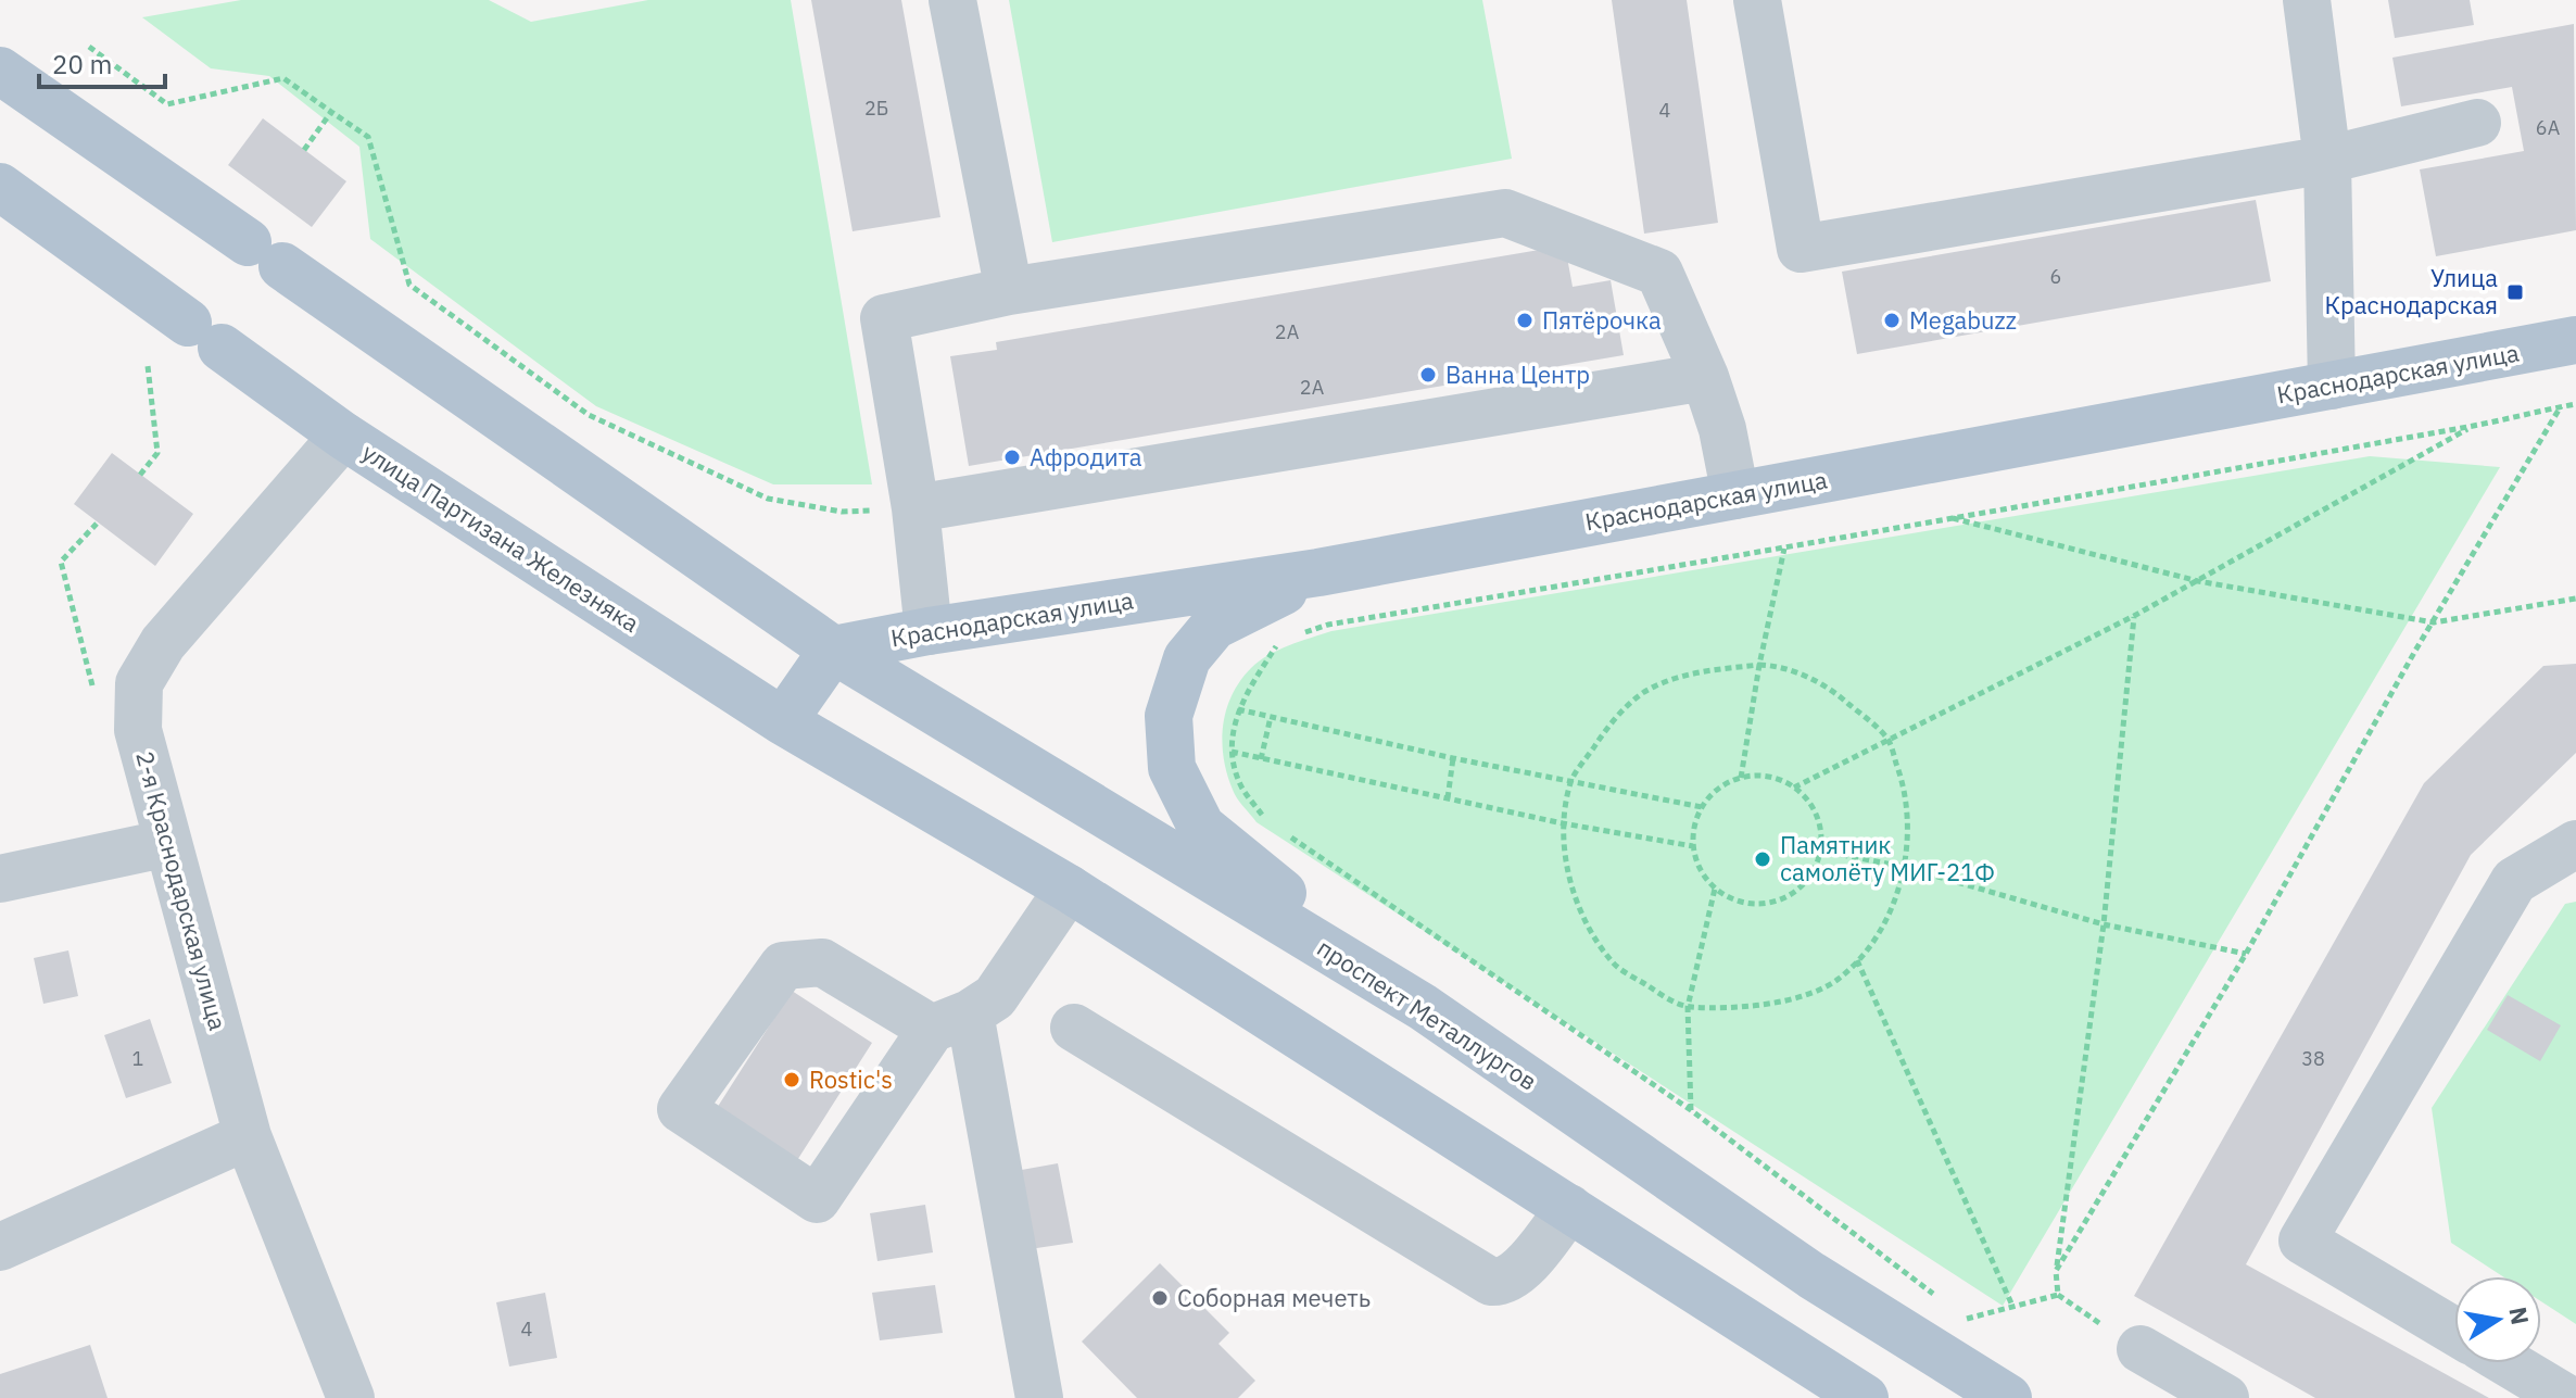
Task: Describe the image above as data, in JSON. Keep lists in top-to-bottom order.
{
  "streets": {
    "main road": ["Краснодарская улица", "улица Партизана Железняка", "проспект Металлургов"],
    "street": ["2-я Краснодарская улица"]
  },
  "crossings": [
    ["Краснодарская улица", "проспект Металлургов"],
    ["улица Партизана Железняка", "2-я Краснодарская улица"]
  ],
  "places": {
    "transit": ["Улица Краснодарская"],
    "other": [
      "Пятёрочка",
      "Megabuzz",
      "Ванна Центр",
      "Афродита",
      "Памятник самолёту МИГ-21Ф",
      "Rostic's",
      "Соборная мечеть"
    ]
  },
  "house_numbers": [
    "2Б",
    "4",
    "6А",
    "6",
    "2А",
    "2А",
    "1",
    "38",
    "4"
  ],
  "scale_bar": "20 m",
  "north": "right"
}
